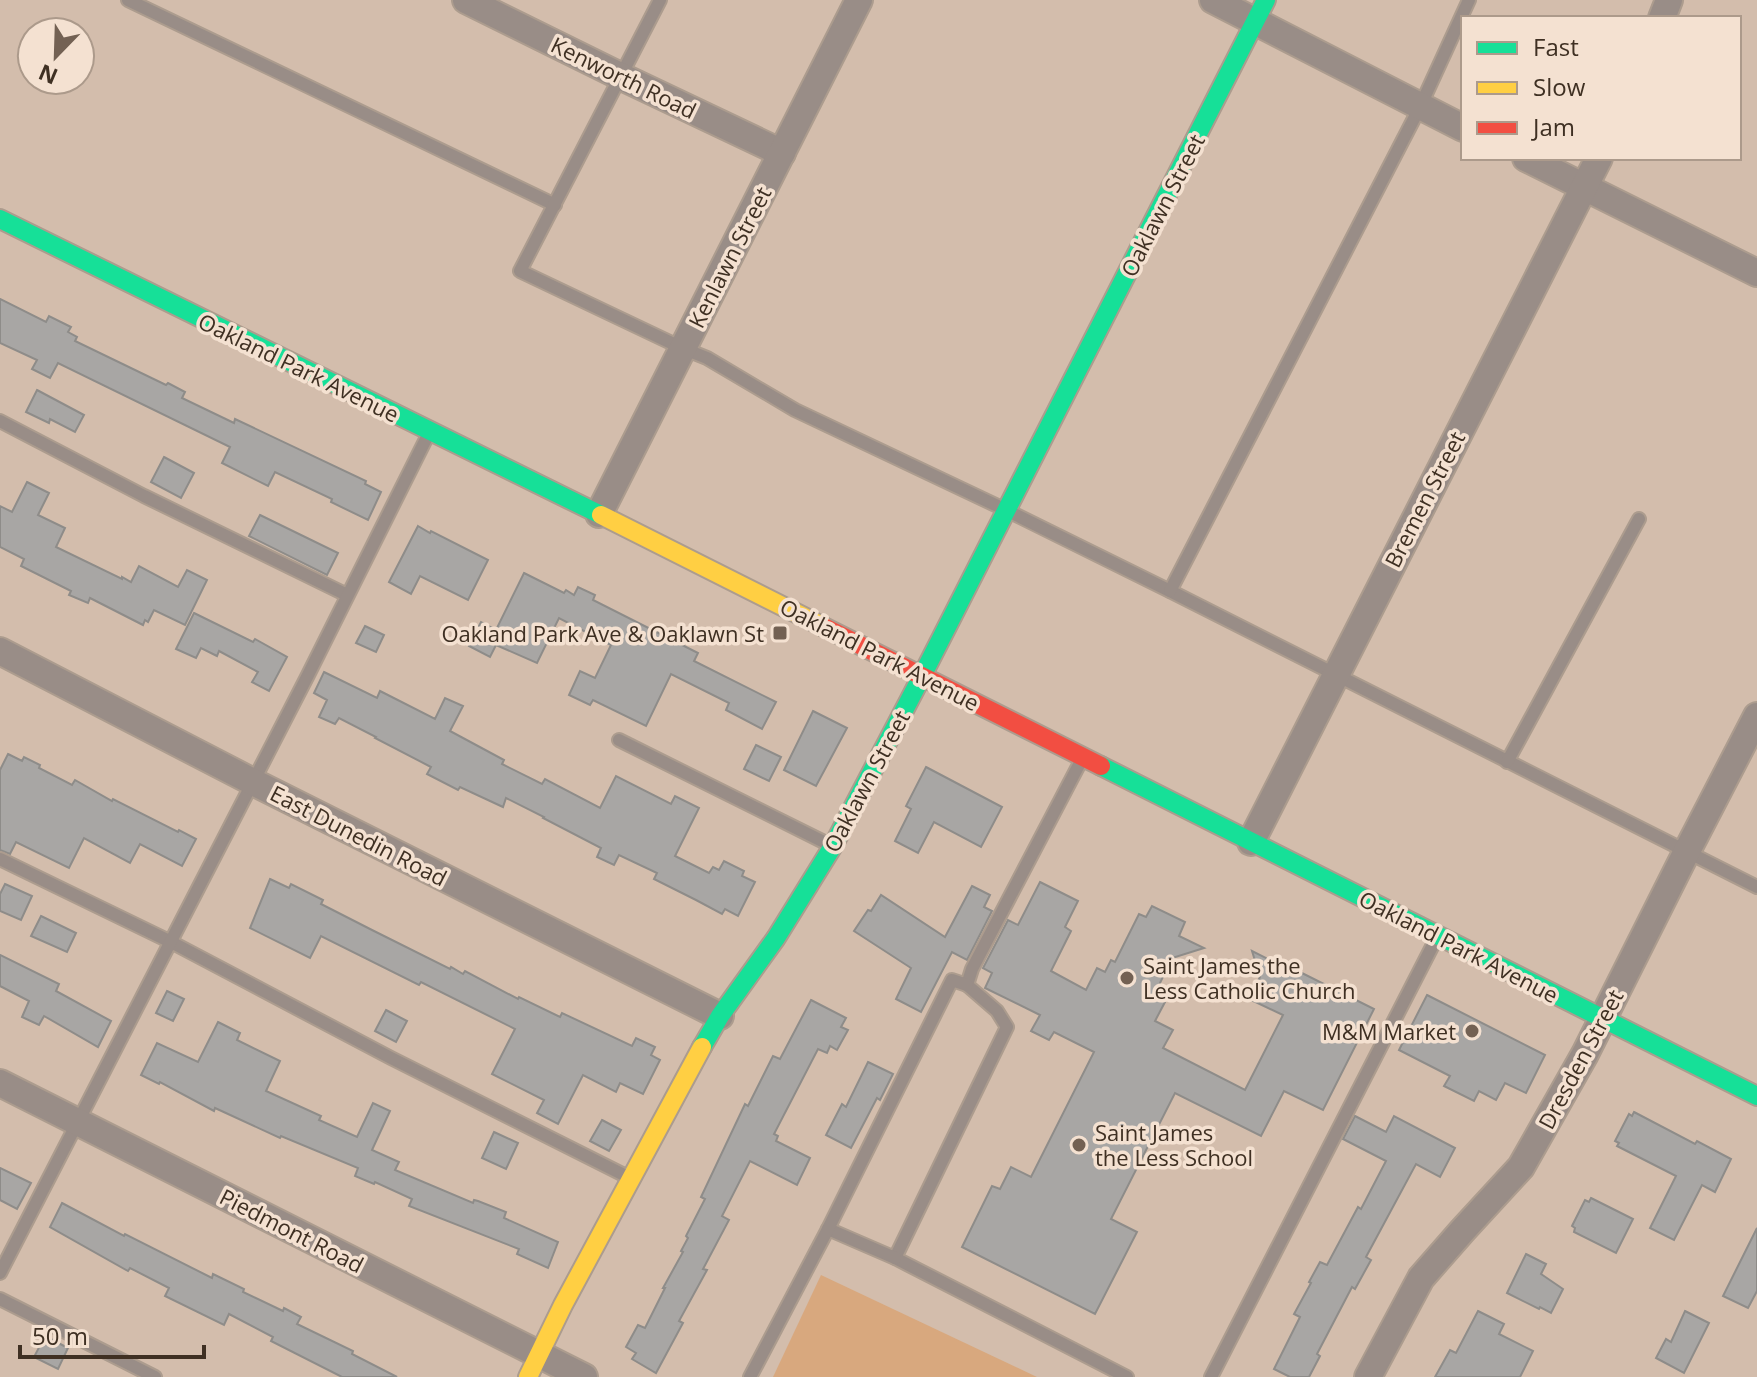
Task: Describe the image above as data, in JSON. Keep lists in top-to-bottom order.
{
  "streets": {
    "main road": ["Oaklawn Street", "Oakland Park Avenue"],
    "street": [
      "Kenworth Road",
      "Kenlawn Street",
      "Bremen Street",
      "East Dunedin Road",
      "Dresden Street",
      "Piedmont Road"
    ]
  },
  "crossings": [
    ["Kenworth Road", "Kenlawn Street"],
    ["Oaklawn Street", "Oakland Park Avenue"],
    ["Oaklawn Street", "East Dunedin Road"],
    ["Oaklawn Street", "Piedmont Road"],
    ["Kenlawn Street", "Oakland Park Avenue"],
    ["Oakland Park Avenue", "Bremen Street"],
    ["Oakland Park Avenue", "Dresden Street"]
  ],
  "places": {
    "transit": ["Oakland Park Ave & Oaklawn St"],
    "other": ["Saint James the Less Catholic Church", "M&M Market", "Saint James the Less School"]
  },
  "legend": ["Fast", "Slow", "Jam"],
  "scale_bar": "50 m",
  "north": "bottom left"
}
